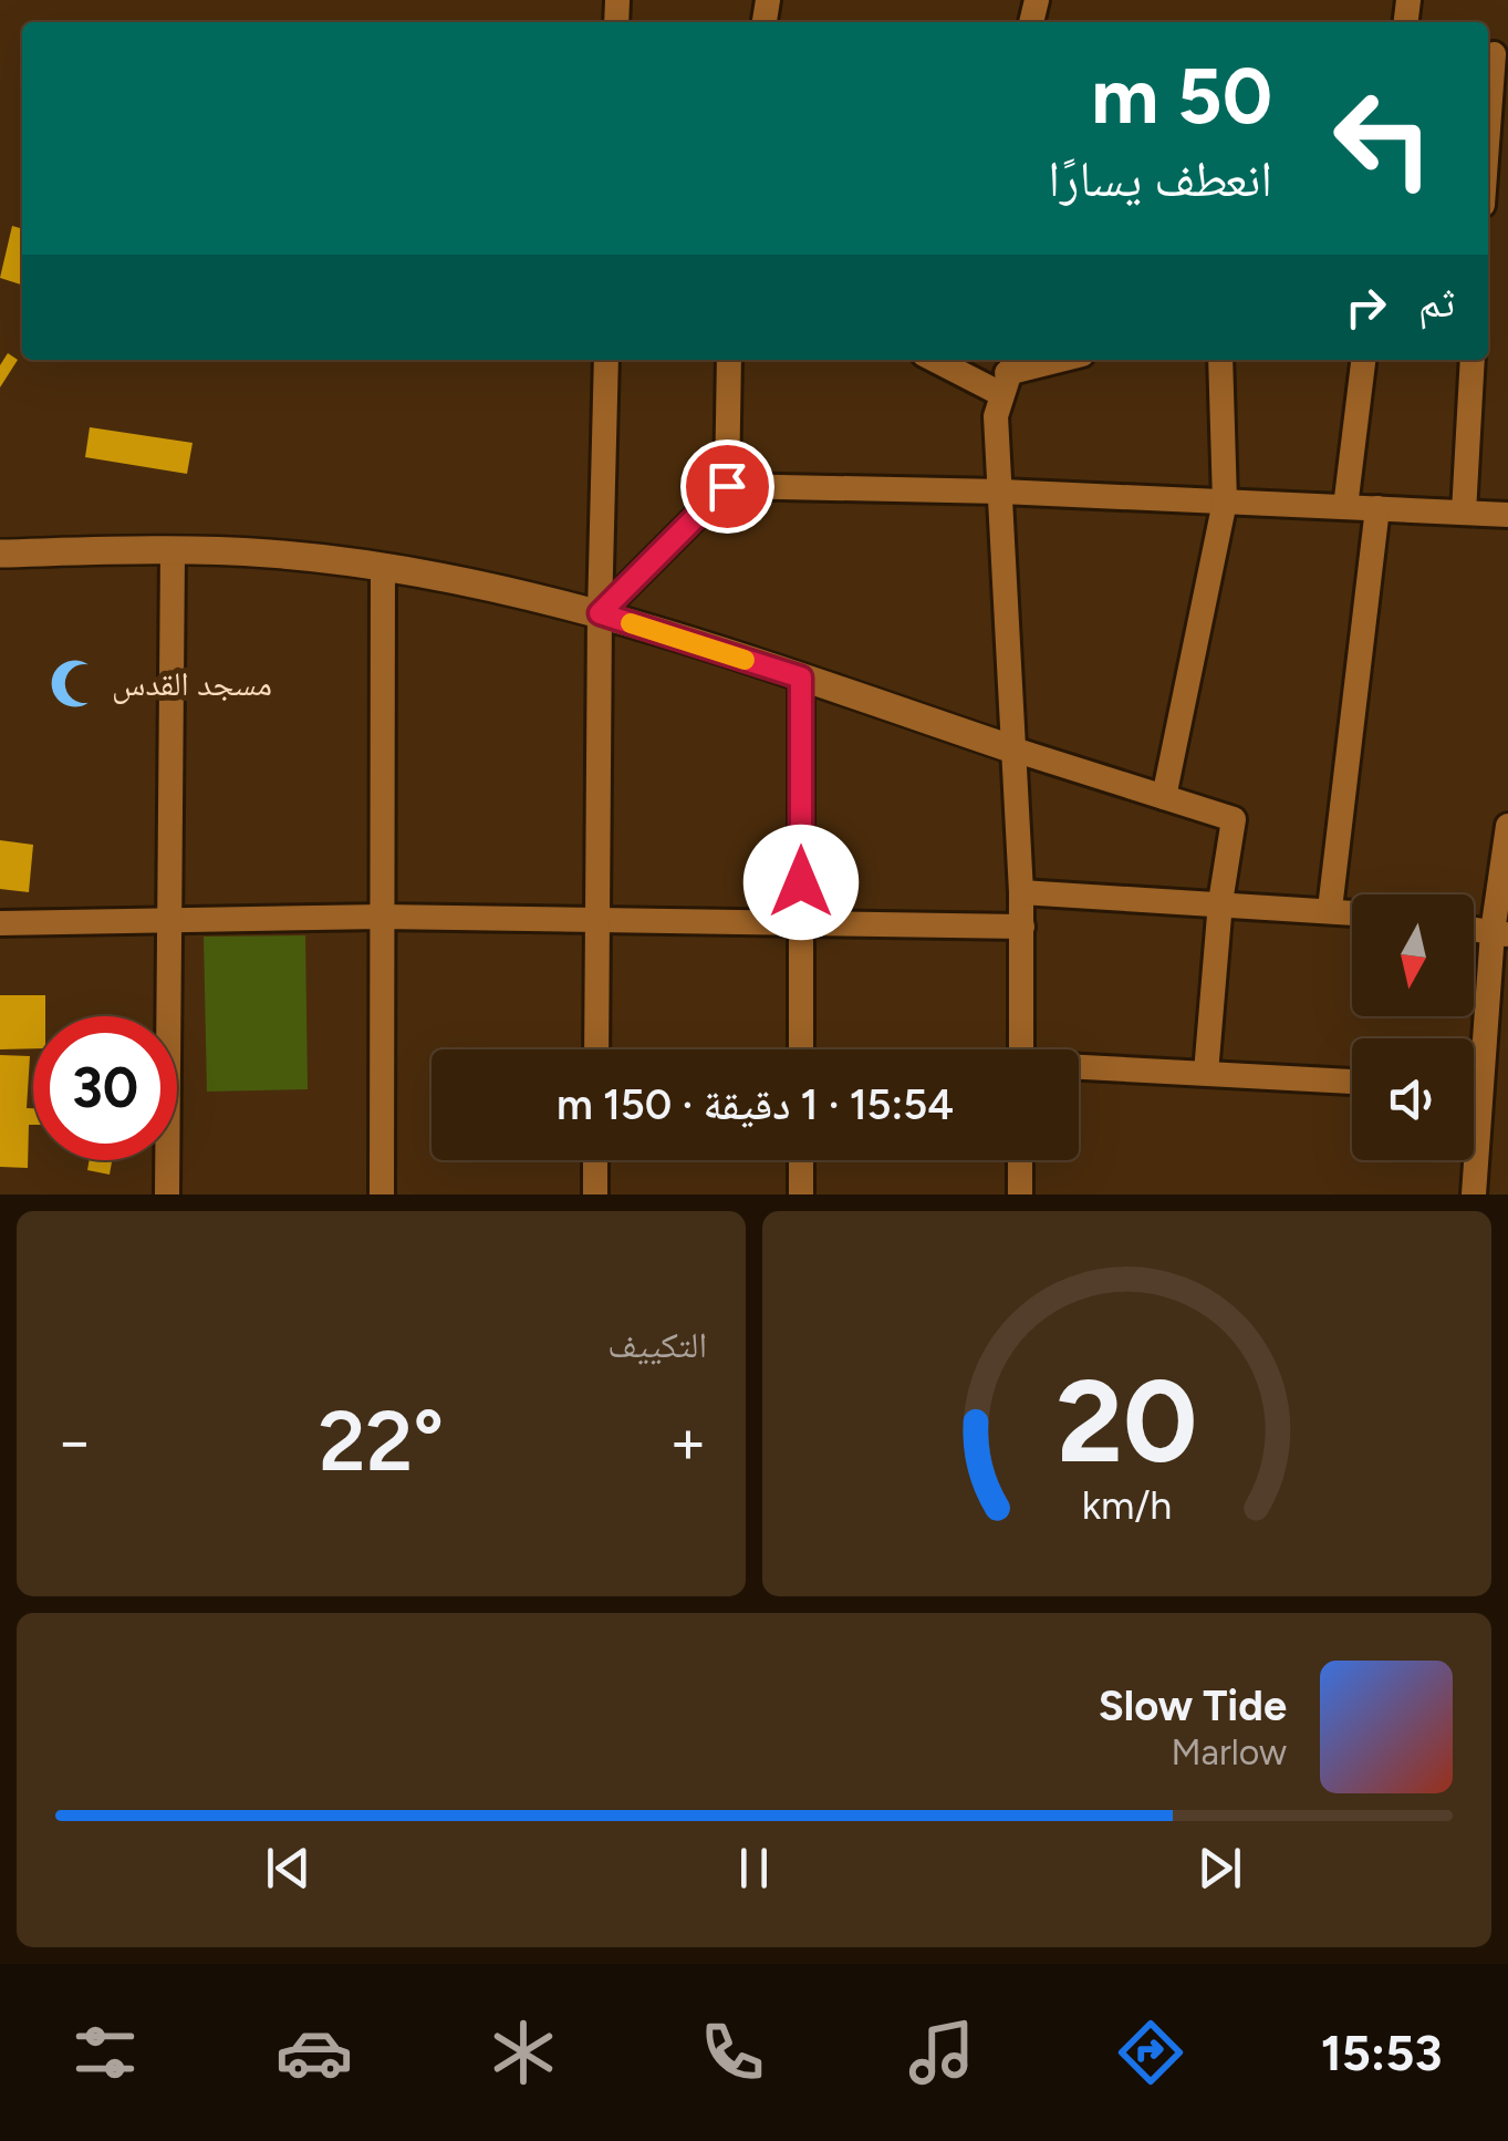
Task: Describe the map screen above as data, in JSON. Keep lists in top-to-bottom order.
{
  "places": {
    "mosque": ["مسجد القدس"]
  },
  "north": "bottom",
  "page": {
    "turn": ["50 m", "انعطف يسارًا"],
    "then": "ثم",
    "limit": "30",
    "trip": "15:54 · 1 دقيقة · 150 m",
    "tile": "التكييف",
    "heat": ["−", "22°", "+"],
    "song": ["Slow Tide", "Marlow"],
    "tabs": "15:53",
    "gauge": ["20", "km/h"]
  }
}
